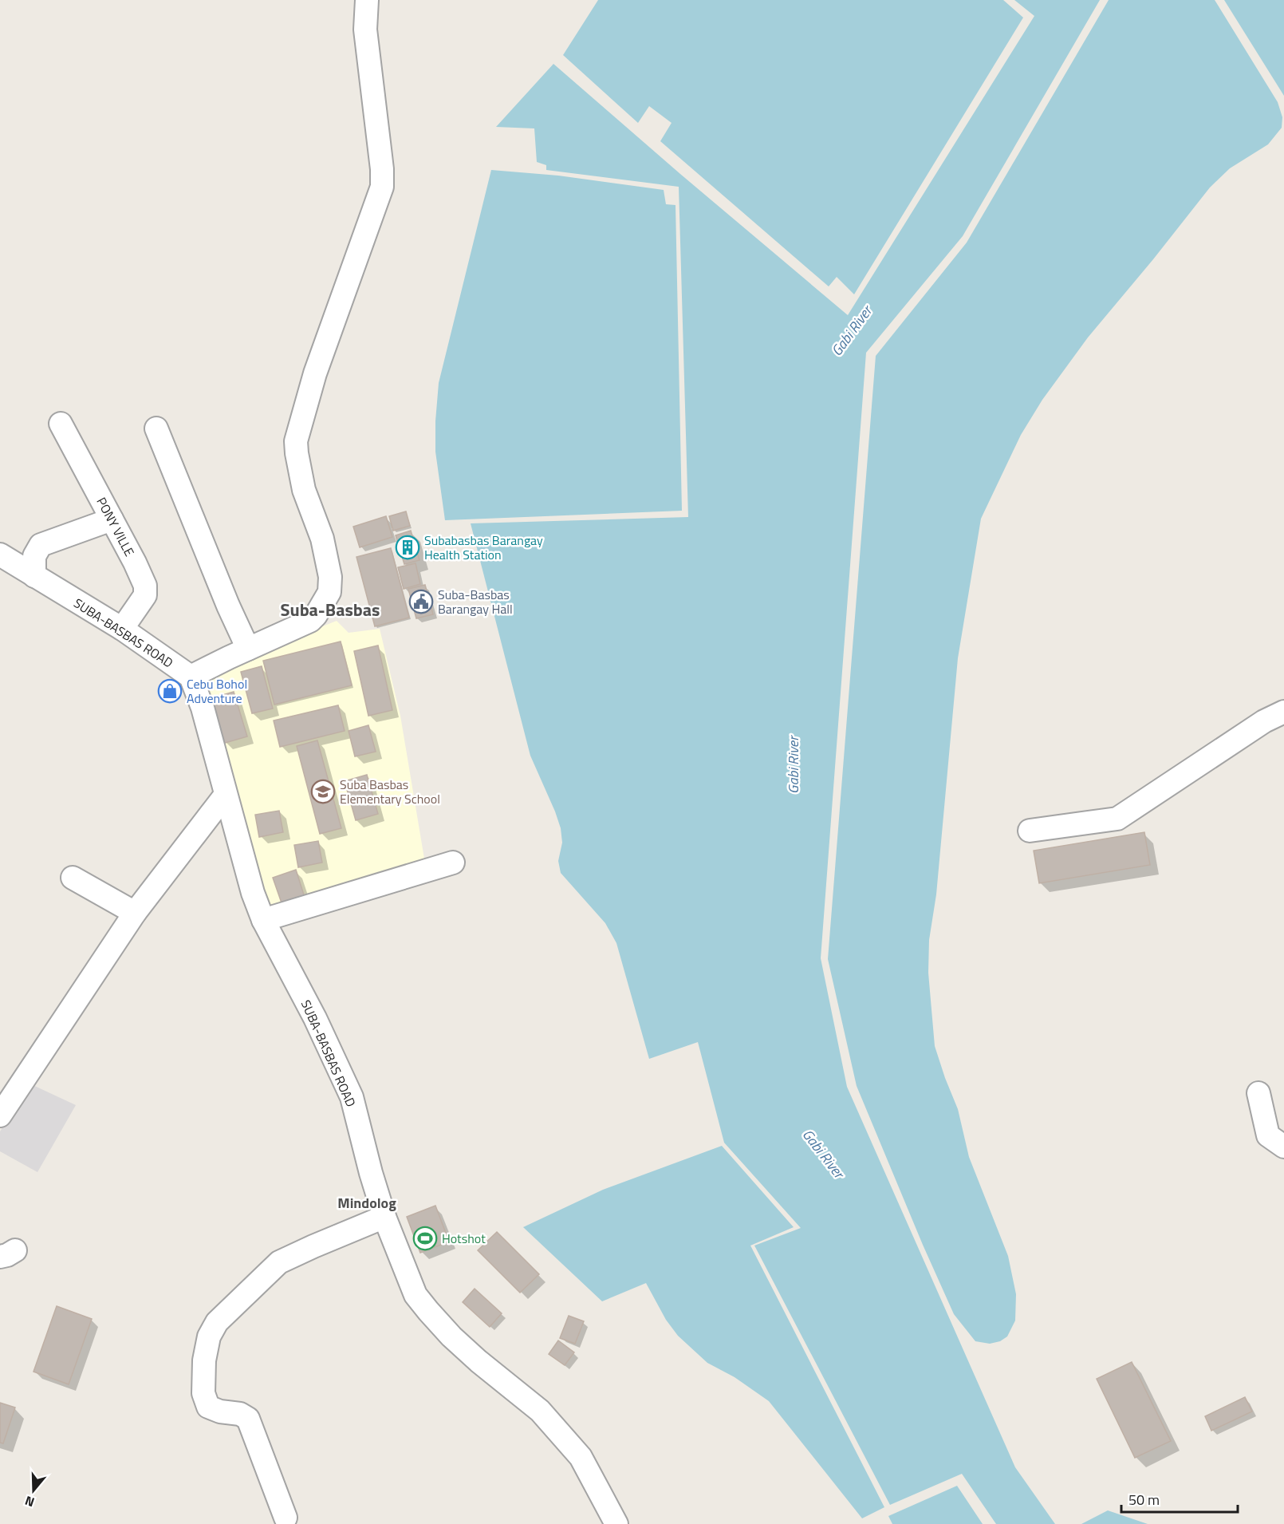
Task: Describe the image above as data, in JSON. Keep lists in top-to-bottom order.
{
  "streets": {
    "street": ["PONY VILLE", "SUBA-BASBAS ROAD"]
  },
  "crossings": [
    ["PONY VILLE", "SUBA-BASBAS ROAD"]
  ],
  "districts": ["Suba-Basbas", "Mindolog"],
  "water": ["Gabi River"],
  "places": {
    "building": ["Subabasbas Barangay Health Station"],
    "public building": ["Suba-Basbas Barangay Hall"],
    "shop": ["Cebu Bohol Adventure"],
    "school or university": ["Suba Basbas Elementary School"],
    "sports": ["Hotshot"]
  },
  "scale_bar": "50 m",
  "north": "bottom"
}
